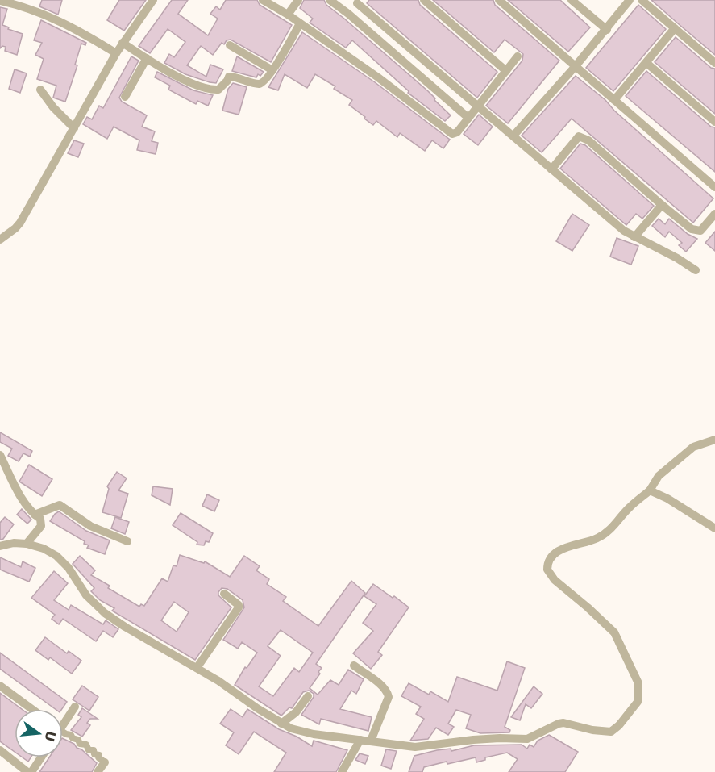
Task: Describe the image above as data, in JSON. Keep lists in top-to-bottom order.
{
  "north": "right"
}
